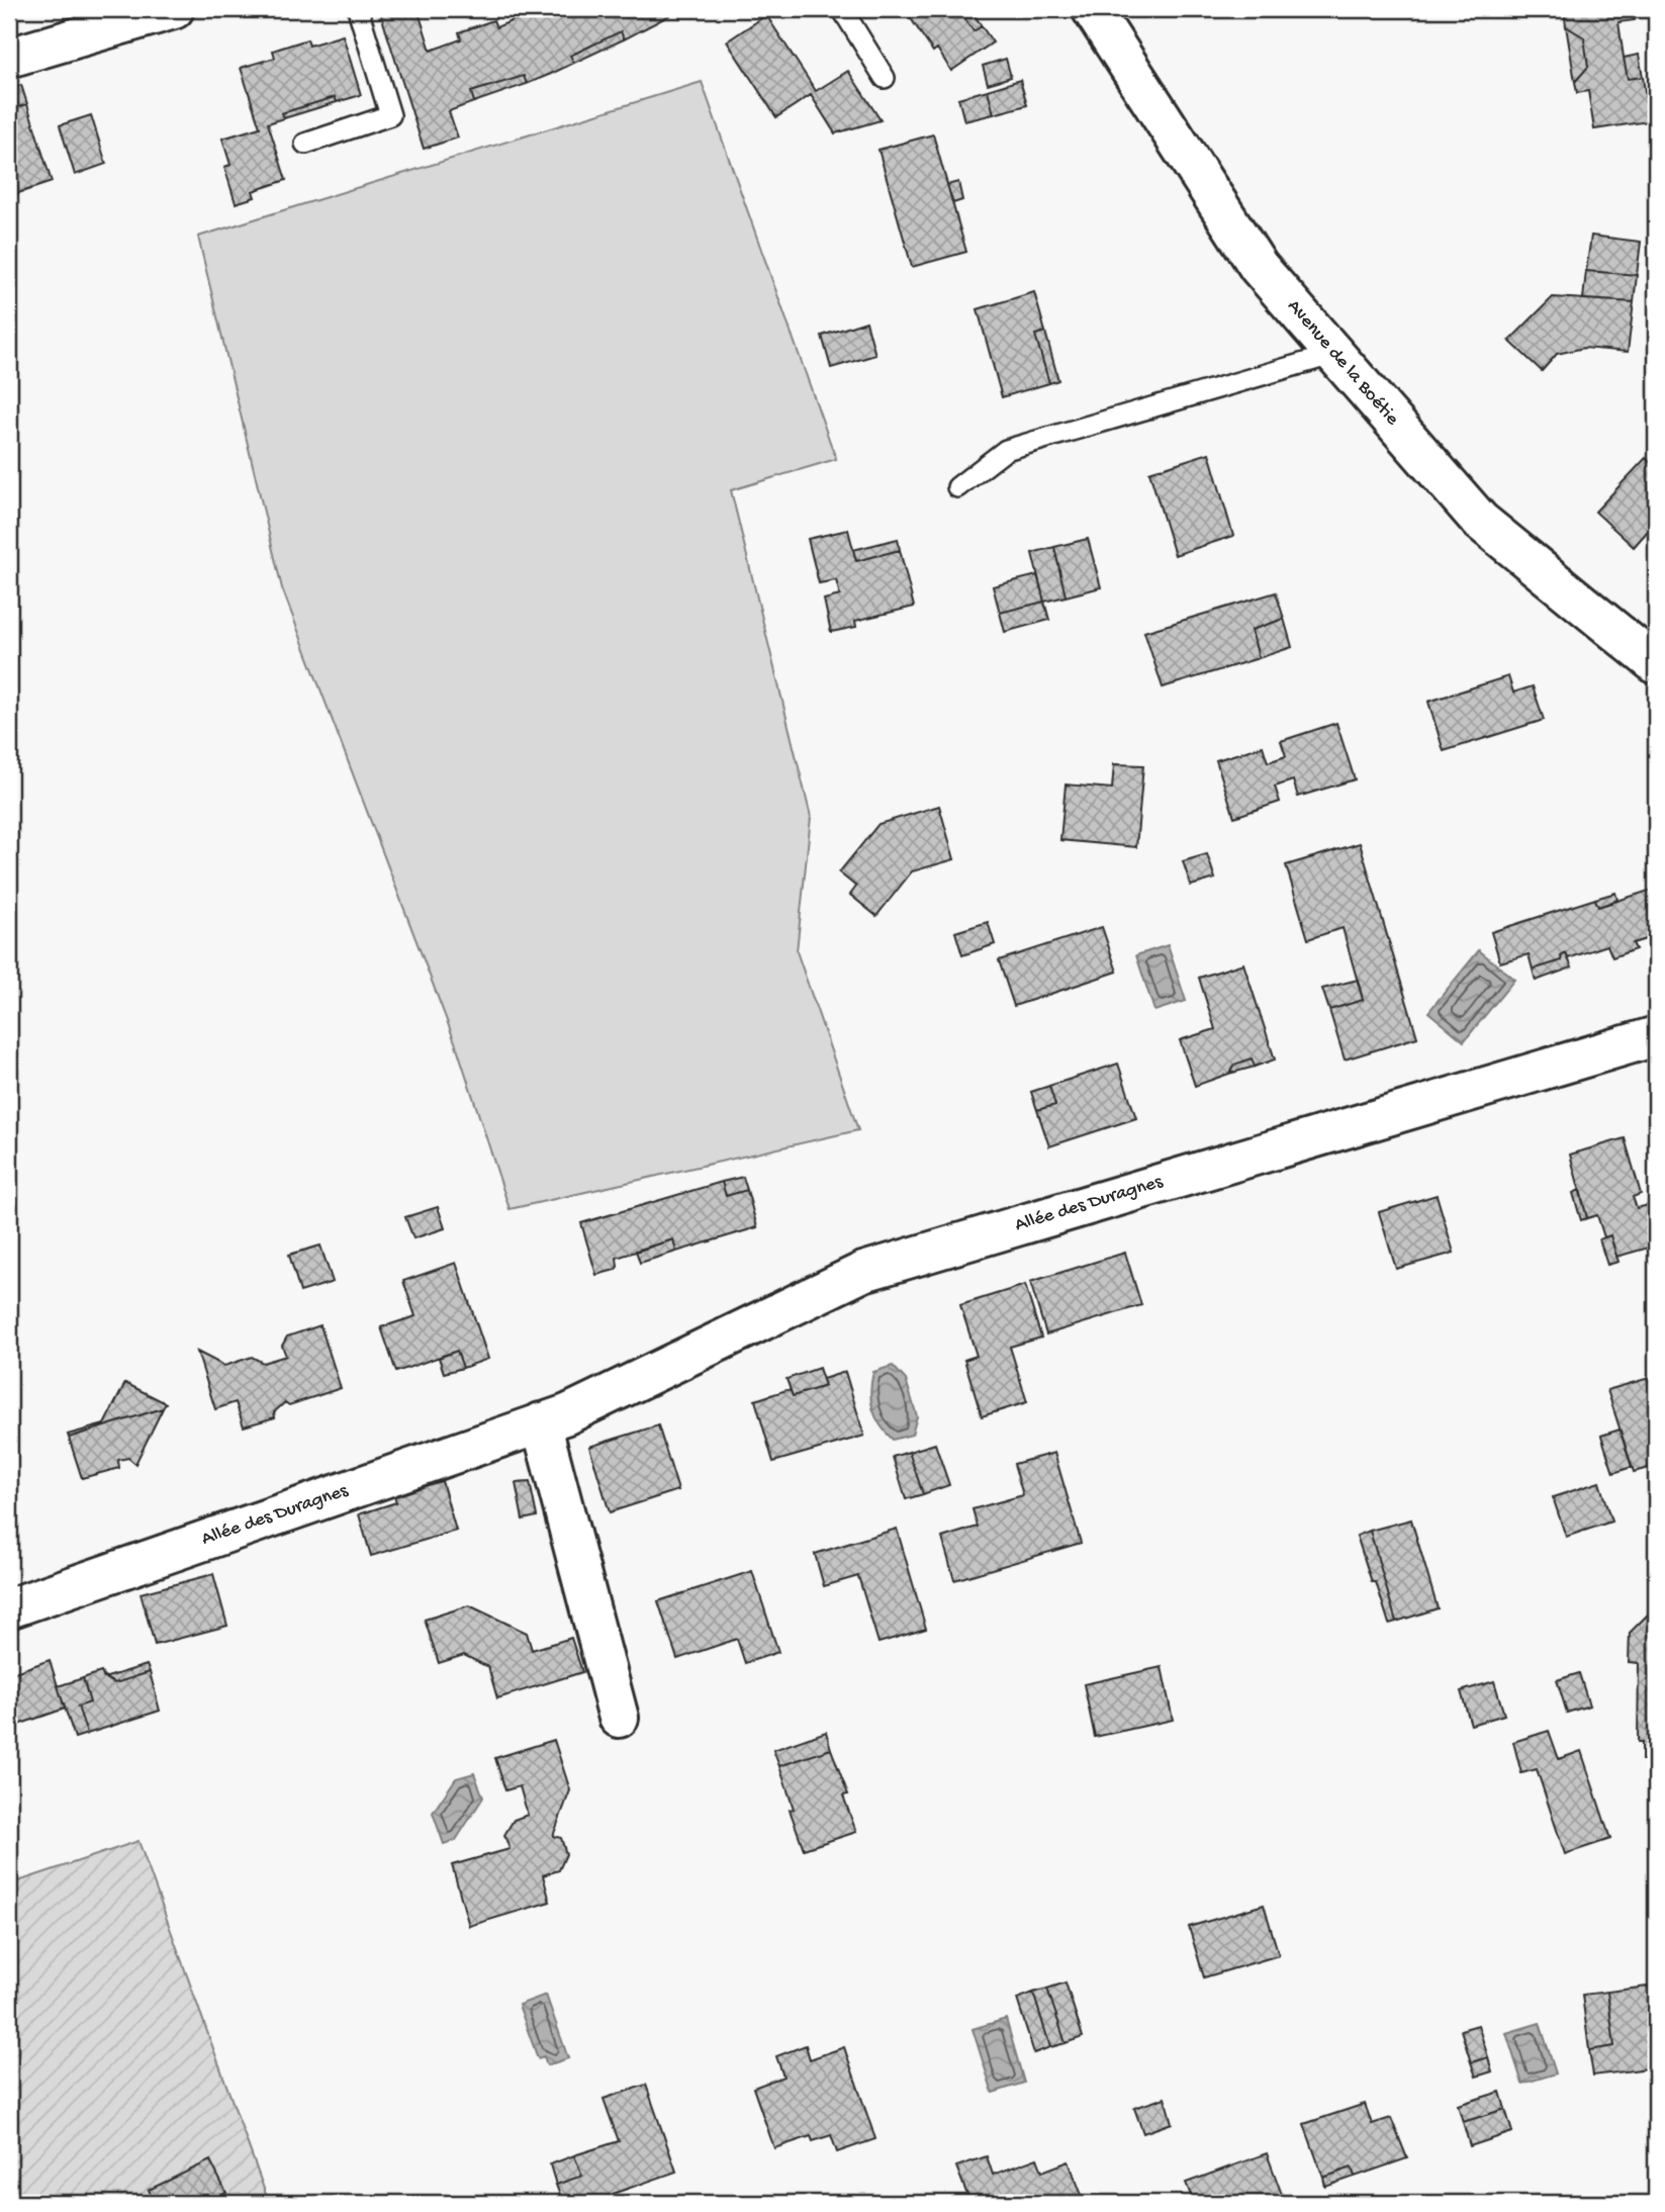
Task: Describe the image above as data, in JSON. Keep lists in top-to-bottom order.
{
  "streets": {
    "street": ["Avenue de la Boétie", "Allée des Duragnes"]
  }
}
